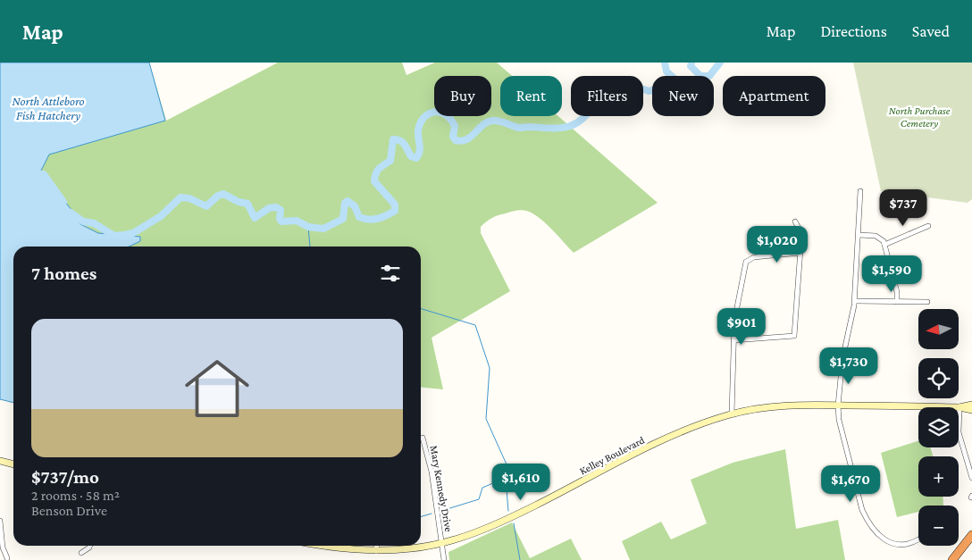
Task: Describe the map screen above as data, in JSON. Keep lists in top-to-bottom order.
{
  "streets": {
    "main road": ["Kelley Boulevard"],
    "street": ["Mary Kennedy Drive"]
  },
  "crossings": [
    ["Kelley Boulevard", "Mary Kennedy Drive"]
  ],
  "water": ["North Attleboro Fish Hatchery"],
  "parks": ["North Purchase Cemetery"],
  "north": "left",
  "page": {
    "header": "Map",
    "nav": ["Map", "Directions", "Saved"],
    "chip": [
      "Buy",
      "Rent",
      "Filters",
      "New",
      "Apartment"
    ],
    "price": [
      "$737",
      "$1,020",
      "$1,590",
      "$901",
      "$1,730",
      "$1,610",
      "$1,670"
    ],
    "heading": "7 homes",
    "list": [
      {
        "name": "$737/mo",
        "note": "2 rooms · 58 m² · Benson Drive"
      }
    ],
    "map_buttons": ["+", "−"]
  }
}
